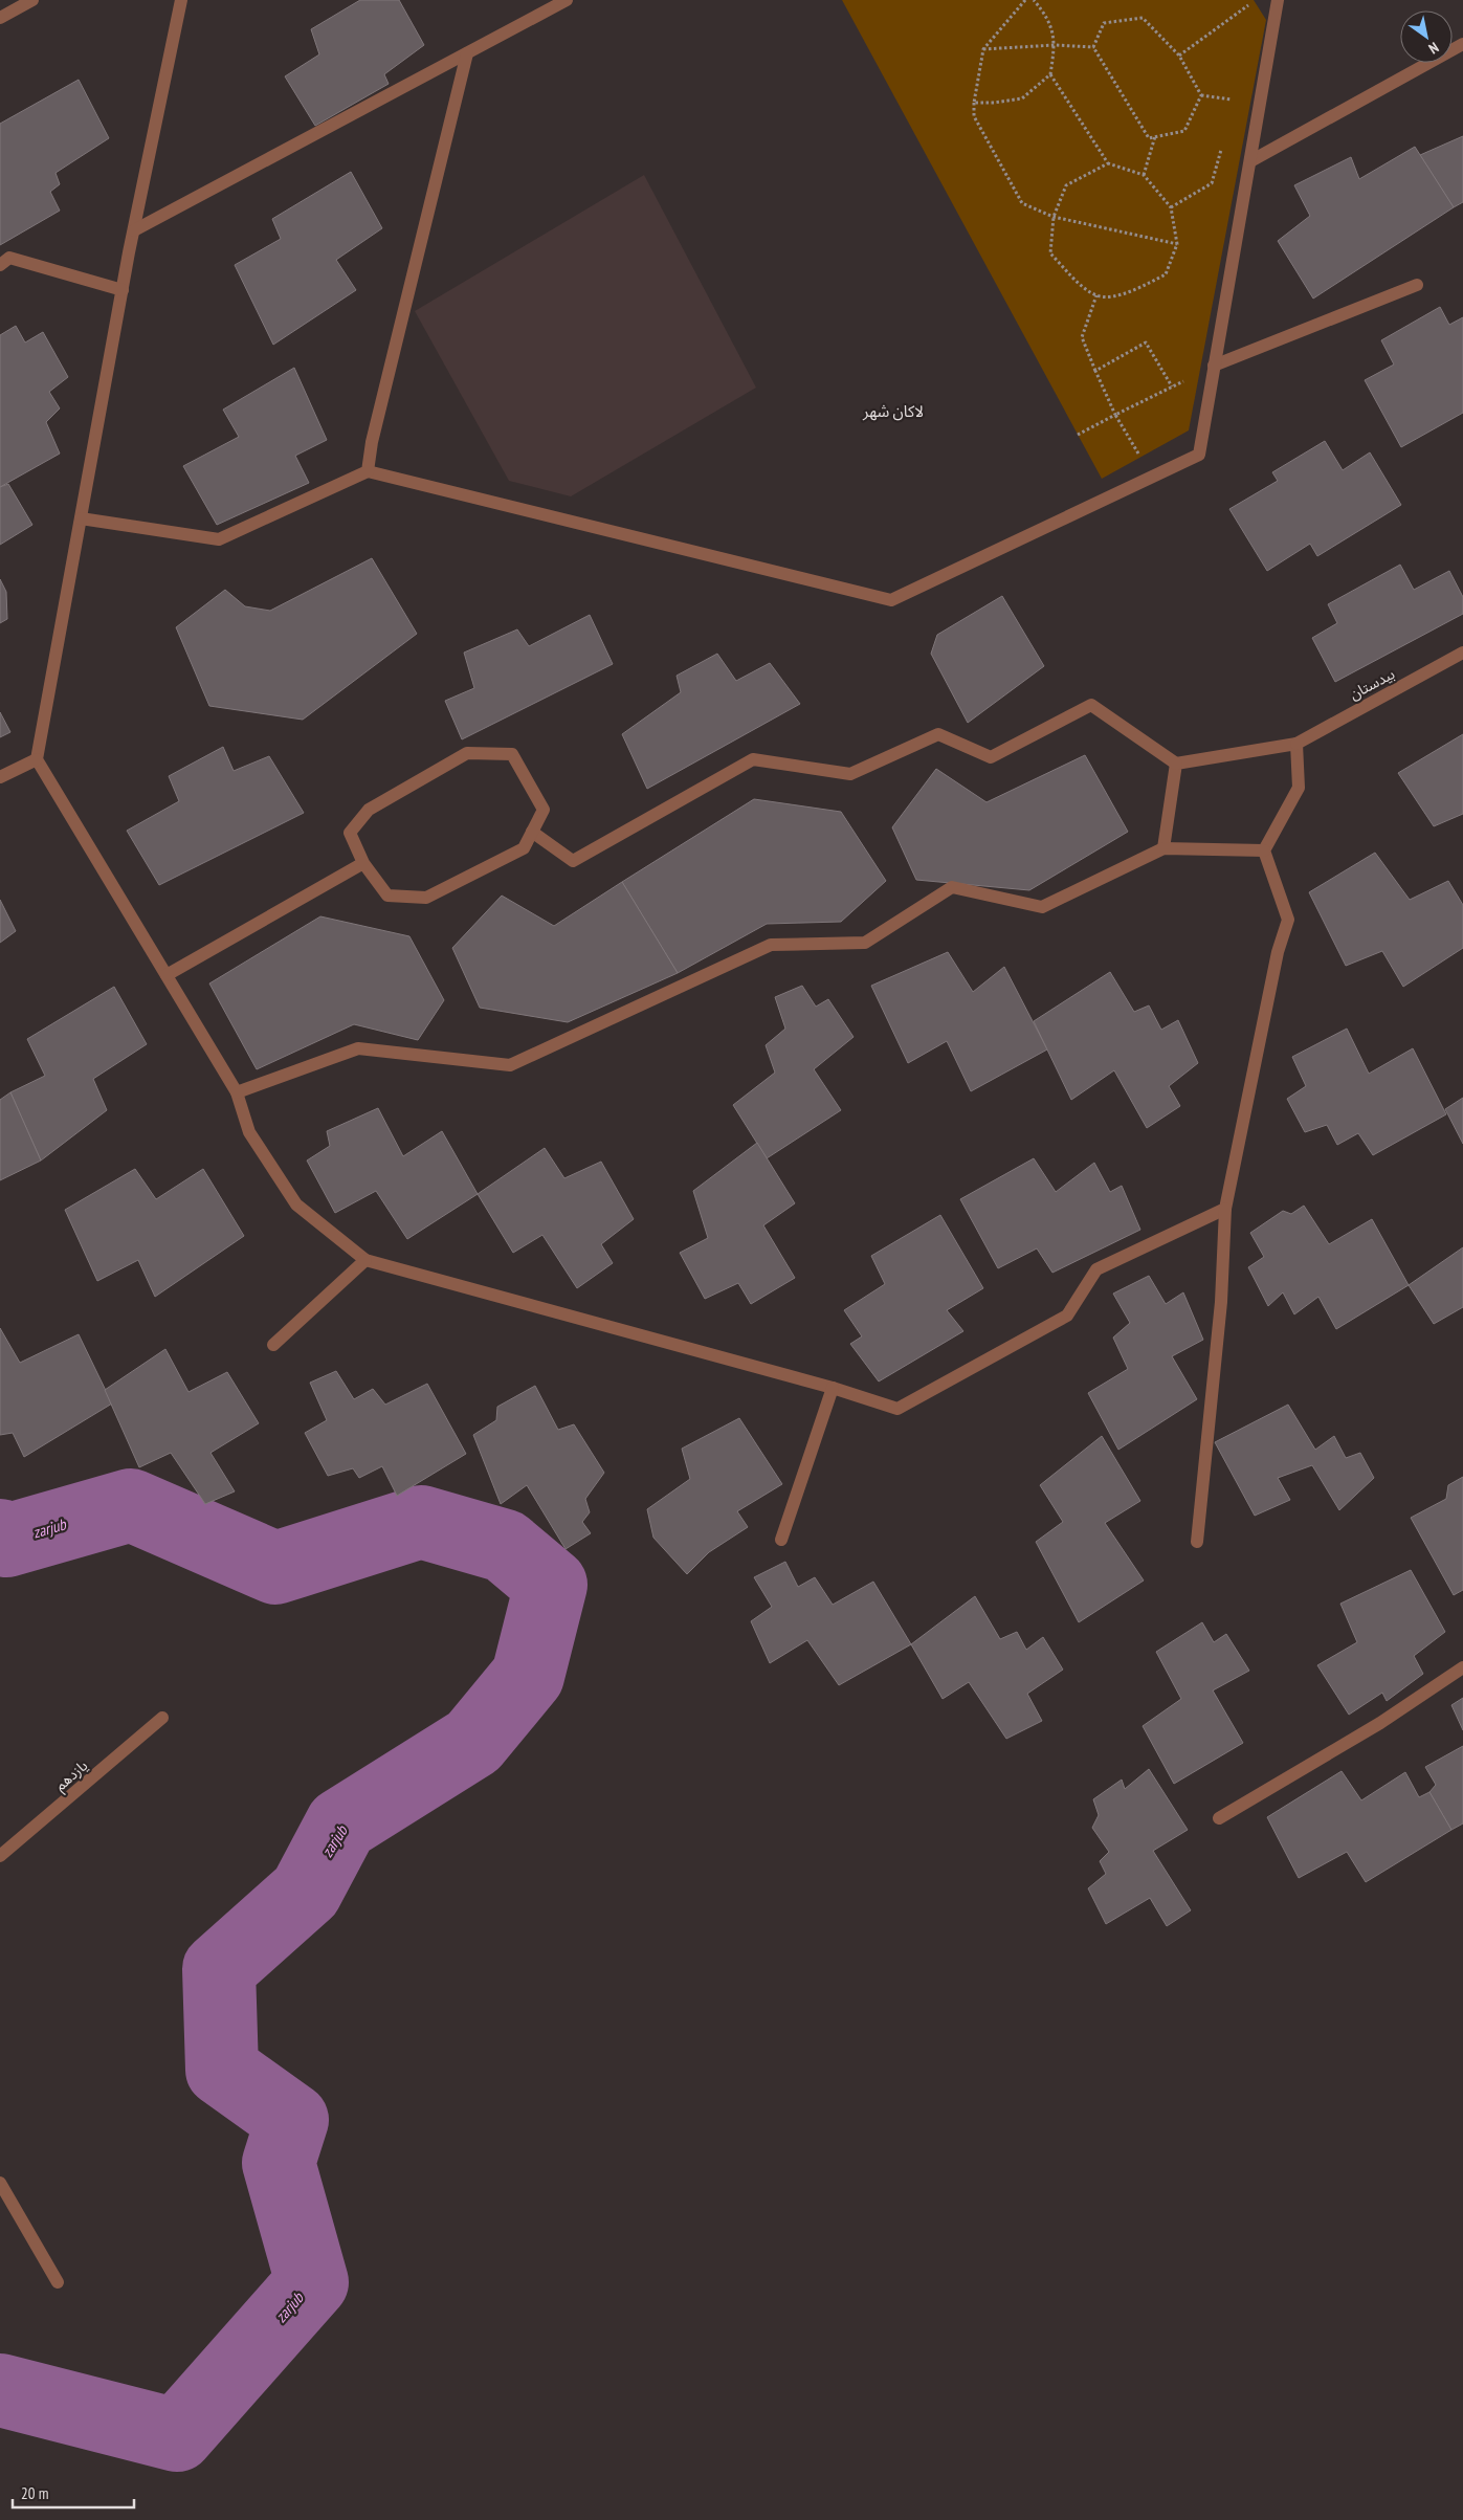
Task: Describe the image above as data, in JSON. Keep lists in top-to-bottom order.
{
  "streets": {
    "street": ["بیدستان", "یازدهم"]
  },
  "districts": ["لاکان شهر"],
  "water": ["zarjub"],
  "scale_bar": "20 m",
  "north": "bottom right"
}
